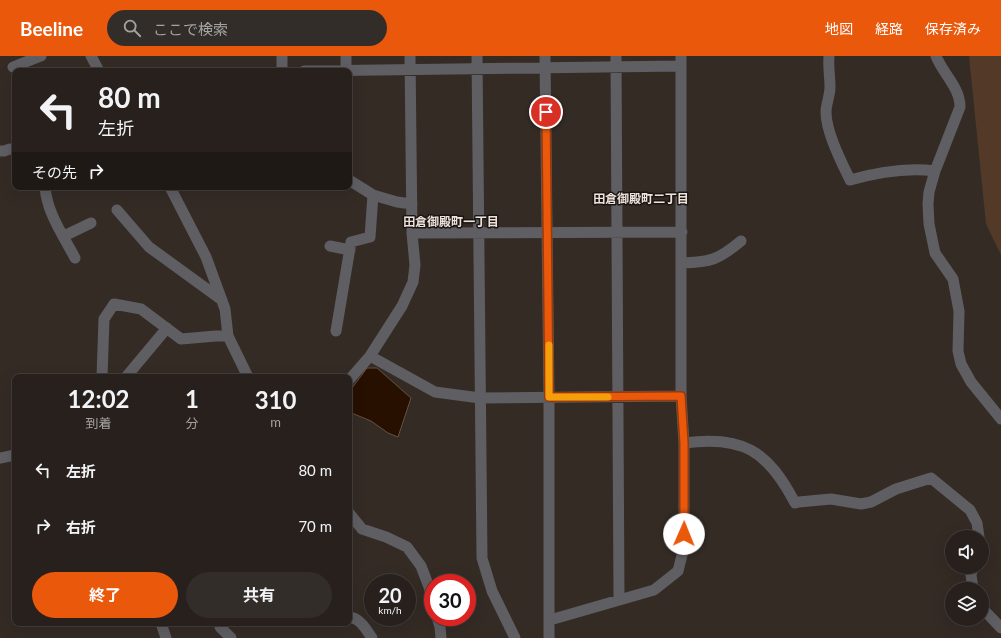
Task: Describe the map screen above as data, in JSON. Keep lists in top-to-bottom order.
{
  "districts": ["田倉御殿町二丁目", "田倉御殿町一丁目"],
  "page": {
    "header": "Beeline",
    "search": "ここで検索",
    "nav": ["地図", "経路", "保存済み"],
    "turn": ["80 m", "左折"],
    "then": "その先",
    "eta": [
      "12:02",
      "到着",
      "1",
      "分",
      "310",
      "m"
    ],
    "list": [
      {
        "name": "左折",
        "value": "80 m"
      },
      {
        "name": "右折",
        "value": "70 m"
      }
    ],
    "buttons": ["終了", "共有"],
    "speed": "20 km/h",
    "limit": "30"
  }
}
